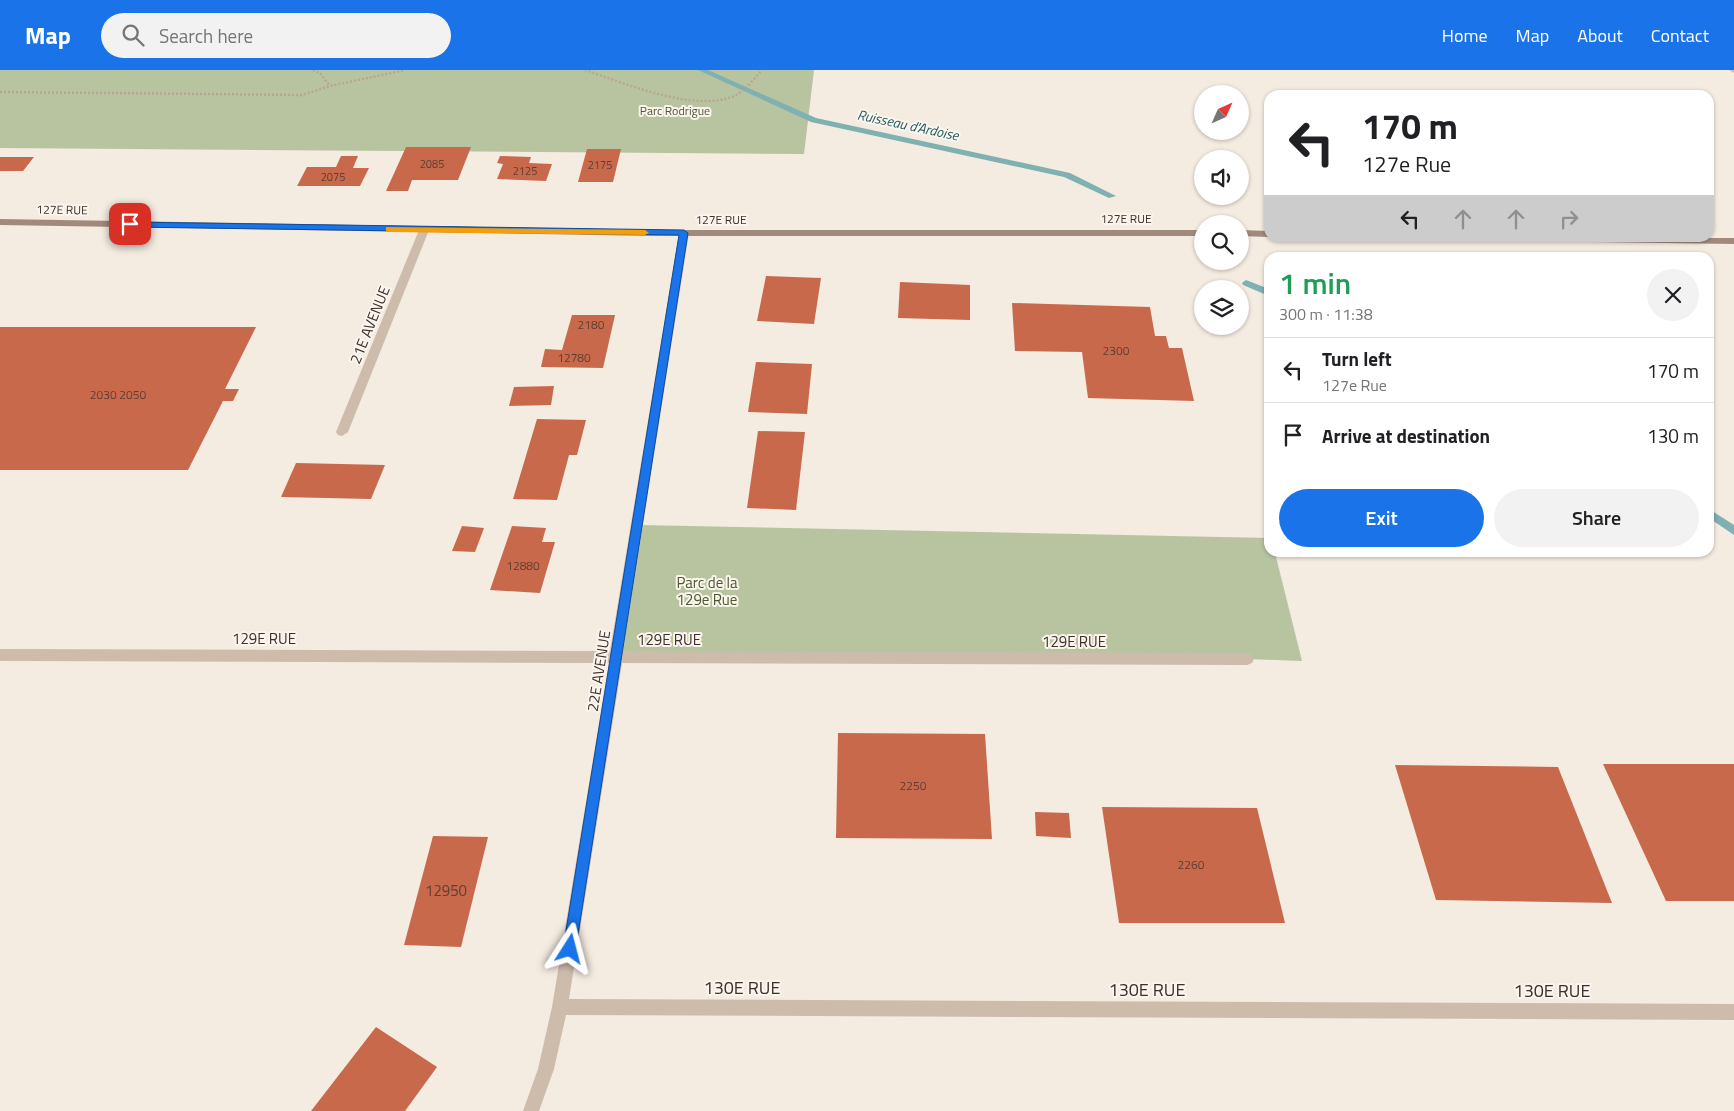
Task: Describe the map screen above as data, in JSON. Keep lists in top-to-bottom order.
{
  "streets": {
    "street": [
      "127E RUE",
      "21E AVENUE",
      "129E RUE",
      "22E AVENUE",
      "130E RUE"
    ]
  },
  "crossings": [
    ["127E RUE", "21E AVENUE"],
    ["127E RUE", "22E AVENUE"],
    ["129E RUE", "22E AVENUE"],
    ["22E AVENUE", "130E RUE"]
  ],
  "water": ["Ruisseau d'Ardoise"],
  "parks": ["Parc Rodrigue", "Parc de la 129e Rue"],
  "house_numbers": [
    "2085",
    "2175",
    "2125",
    "2075",
    "2180",
    "2300",
    "12780",
    "2030 2050",
    "12880",
    "2250",
    "2260",
    "12950"
  ],
  "north": "top right",
  "page": {
    "header": "Map",
    "search": "Search here",
    "nav": [
      "Home",
      "Map",
      "About",
      "Contact"
    ],
    "turn": ["170 m", "127e Rue"],
    "heading": ["1 min", "300 m · 11:38"],
    "list": [
      {
        "name": "Turn left",
        "note": "127e Rue",
        "value": "170 m"
      },
      {
        "name": "Arrive at destination",
        "value": "130 m"
      }
    ],
    "buttons": ["Exit", "Share"]
  }
}
